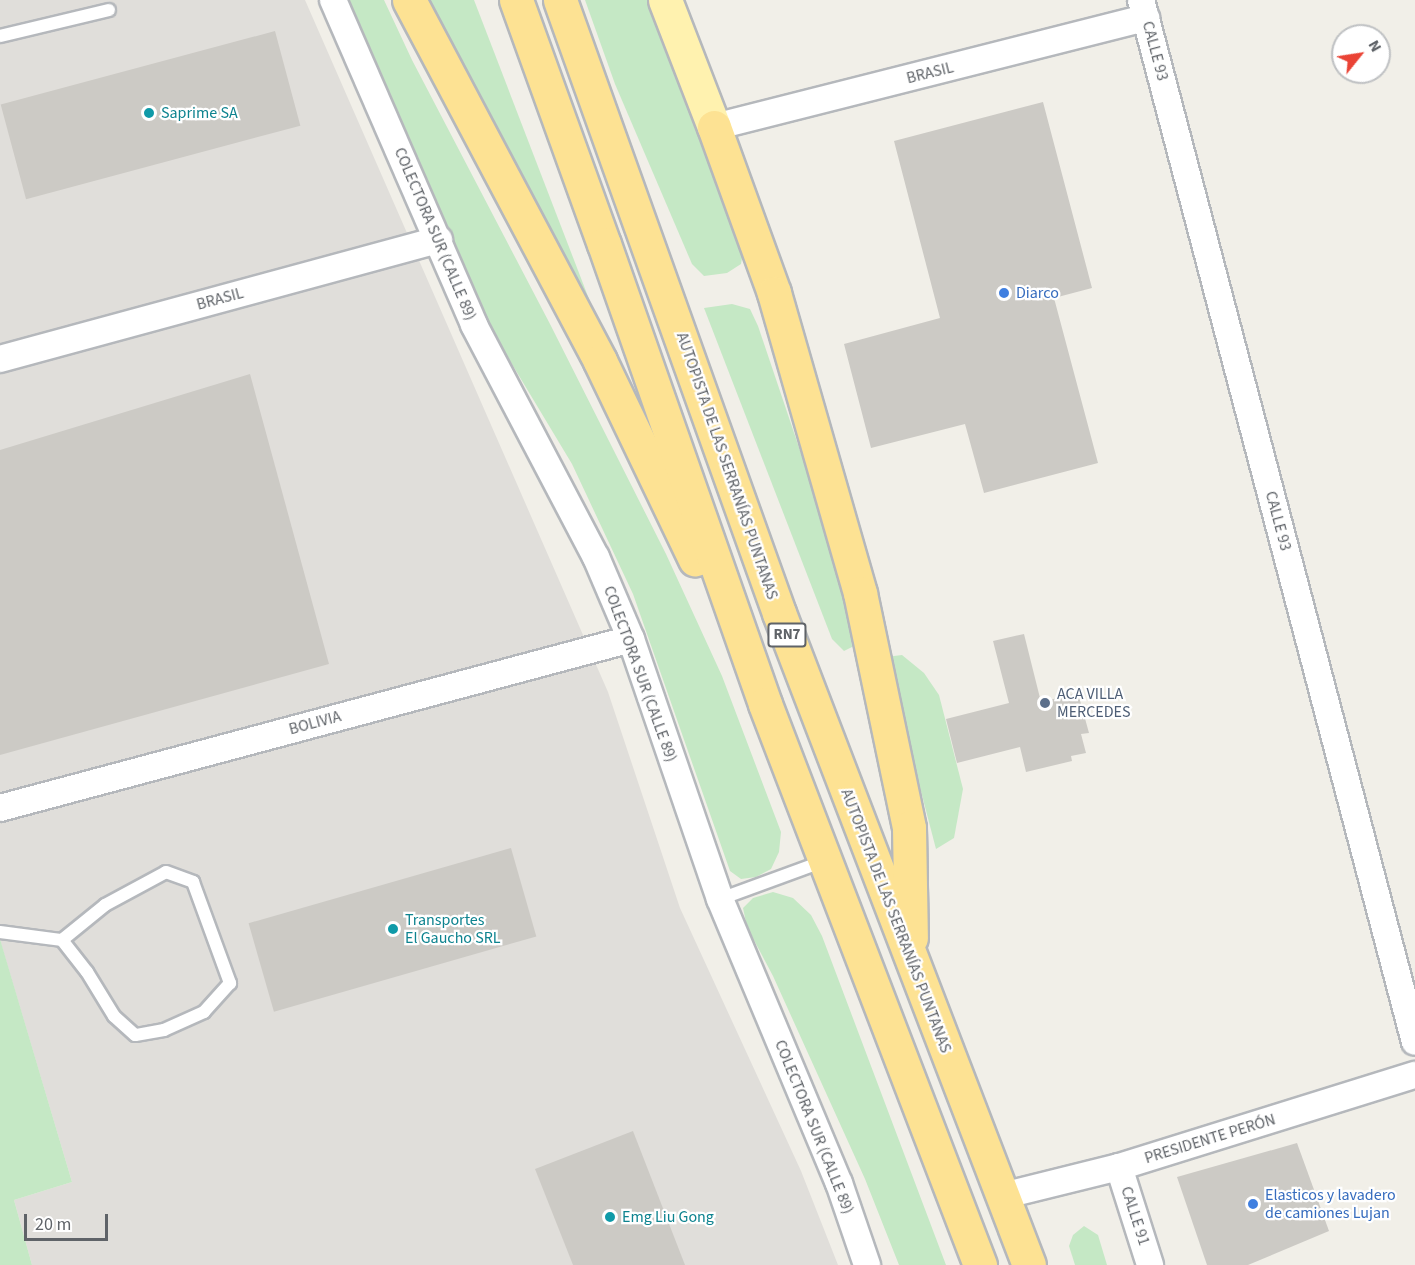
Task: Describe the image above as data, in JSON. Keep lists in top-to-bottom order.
{
  "streets": {
    "highway": ["AUTOPISTA DE LAS SERRANÍAS PUNTANAS", "RN7"],
    "street": [
      "CALLE 93",
      "BRASIL",
      "COLECTORA SUR (CALLE 89)",
      "BOLIVIA",
      "PRESIDENTE PERÓN",
      "CALLE 91"
    ]
  },
  "crossings": [
    ["CALLE 93", "BRASIL"],
    ["BRASIL", "COLECTORA SUR (CALLE 89)"],
    ["COLECTORA SUR (CALLE 89)", "BOLIVIA"],
    ["AUTOPISTA DE LAS SERRANÍAS PUNTANAS", "PRESIDENTE PERÓN"],
    ["PRESIDENTE PERÓN", "CALLE 91"]
  ],
  "places": [
    "Saprime SA",
    "Diarco",
    "ACA VILLA MERCEDES",
    "Transportes El Gaucho SRL",
    "Elasticos y lavadero de camiones Lujan",
    "Emg Liu Gong"
  ],
  "scale_bar": "20 m",
  "north": "top right"
}
